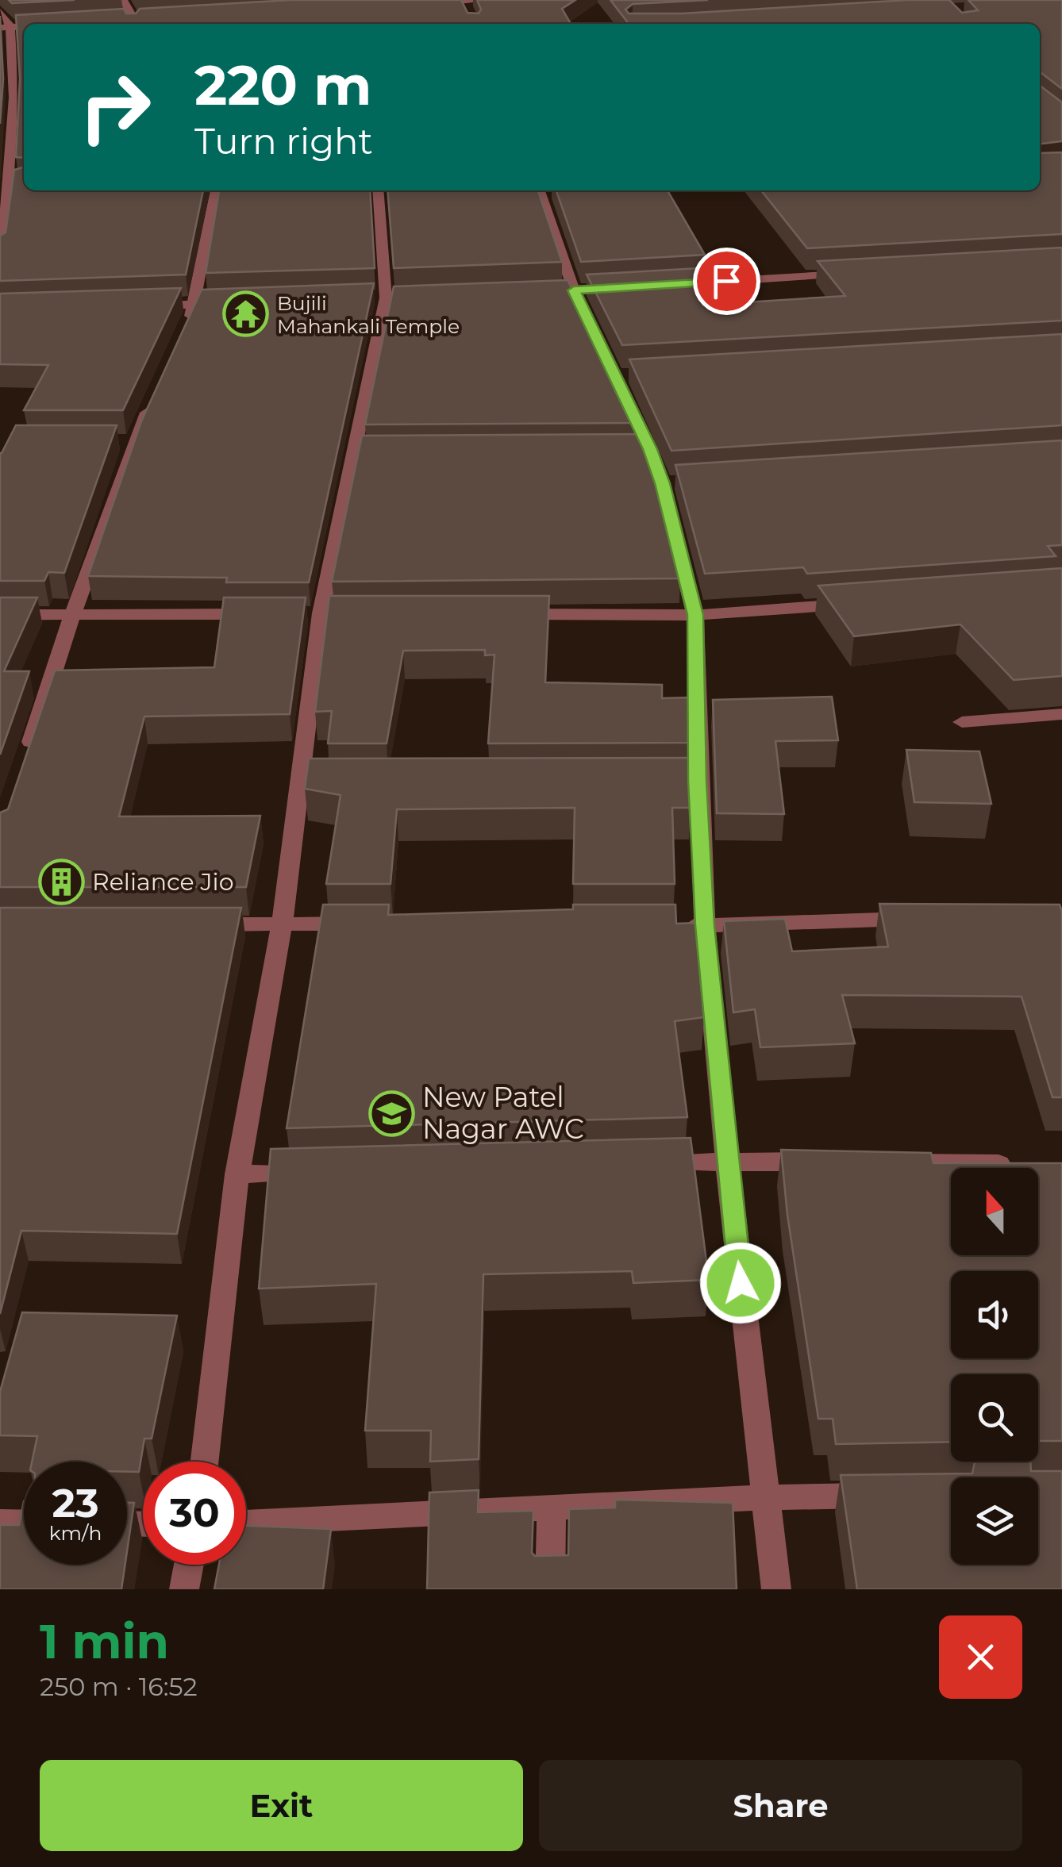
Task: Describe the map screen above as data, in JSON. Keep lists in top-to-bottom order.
{
  "places": {
    "temple": ["Bujili Mahankali Temple"],
    "building": ["Reliance Jio"],
    "school or university": ["New Patel Nagar AWC"]
  },
  "north": "top",
  "page": {
    "turn": ["220 m", "Turn right"],
    "speed": "23 km/h",
    "limit": "30",
    "heading": ["1 min", "250 m · 16:52"],
    "buttons": ["Exit", "Share"]
  }
}
